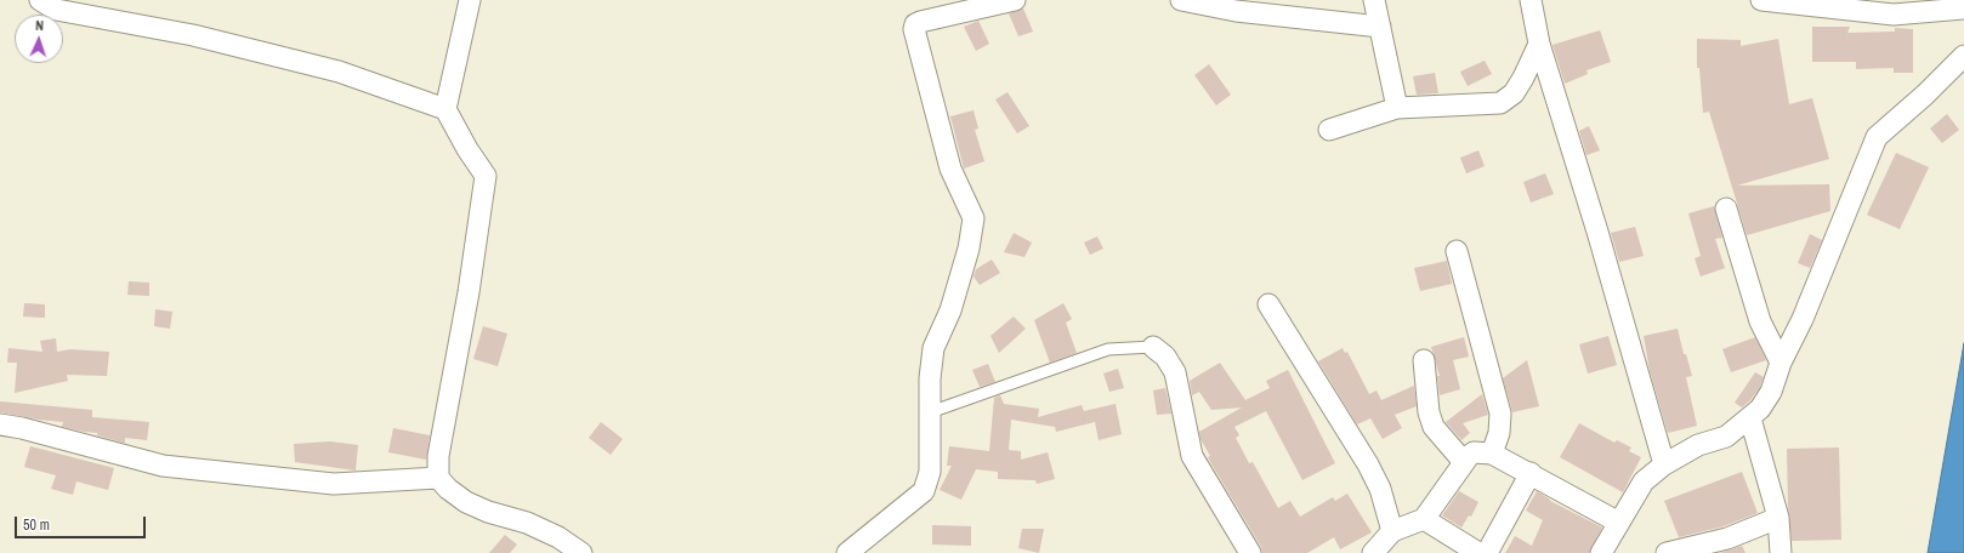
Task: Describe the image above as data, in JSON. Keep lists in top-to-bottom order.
{
  "scale_bar": "50 m",
  "north": "top"
}
